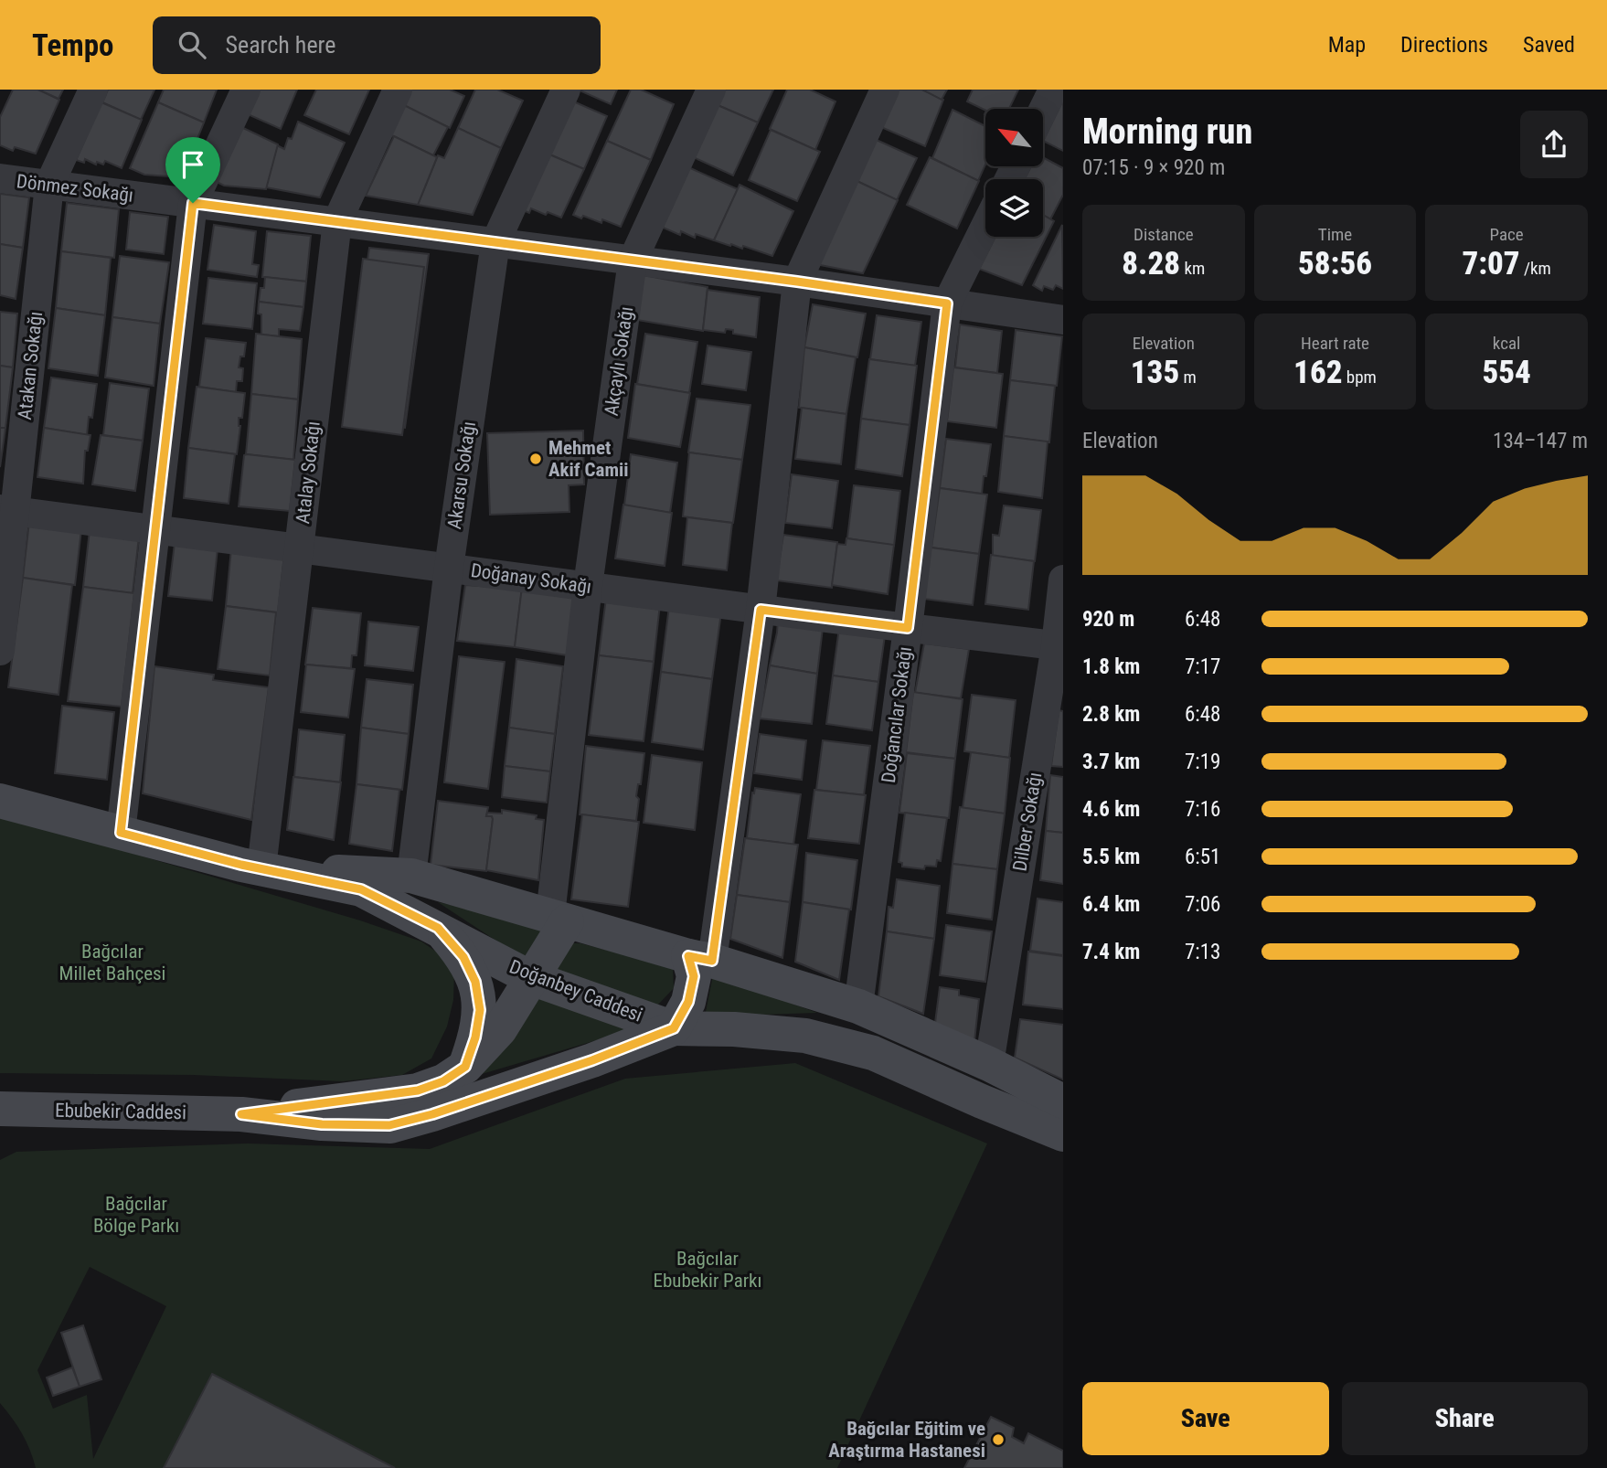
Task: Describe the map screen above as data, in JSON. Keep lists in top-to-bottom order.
{
  "streets": {
    "main road": ["Doğanbey Caddesi", "Ebubekir Caddesi"],
    "street": [
      "Dönmez Sokağı",
      "Akçaylı Sokağı",
      "Atakan Sokağı",
      "Atalay Sokağı",
      "Akarsu Sokağı",
      "Doğanay Sokağı",
      "Doğancılar Sokağı",
      "Dilber Sokağı"
    ]
  },
  "crossings": [
    ["Dönmez Sokağı", "Akçaylı Sokağı"],
    ["Dönmez Sokağı", "Atakan Sokağı"],
    ["Dönmez Sokağı", "Atalay Sokağı"],
    ["Dönmez Sokağı", "Akarsu Sokağı"],
    ["Dönmez Sokağı", "Doğancılar Sokağı"],
    ["Akçaylı Sokağı", "Doğanay Sokağı"],
    ["Akçaylı Sokağı", "Doğanbey Caddesi"],
    ["Atakan Sokağı", "Doğanay Sokağı"],
    ["Atalay Sokağı", "Doğanay Sokağı"],
    ["Atalay Sokağı", "Doğanbey Caddesi"],
    ["Akarsu Sokağı", "Doğanay Sokağı"],
    ["Akarsu Sokağı", "Doğanbey Caddesi"],
    ["Doğanay Sokağı", "Doğancılar Sokağı"],
    ["Doğanay Sokağı", "Dilber Sokağı"],
    ["Doğancılar Sokağı", "Doğanbey Caddesi"],
    ["Dilber Sokağı", "Doğanbey Caddesi"]
  ],
  "parks": ["Bağcılar Millet Bahçesi", "Bağcılar Bölge Parkı", "Bağcılar Ebubekir Parkı"],
  "places": ["Mehmet Akif Camii", "Bağcılar Eğitim ve Araştırma Hastanesi"],
  "north": "top left",
  "page": {
    "header": "Tempo",
    "search": "Search here",
    "nav": ["Map", "Directions", "Saved"],
    "heading": ["Morning run", "07:15 · 9 × 920 m"],
    "stats": [
      ["Distance", "8.28 km"],
      ["Time", "58:56"],
      ["Pace", "7:07 /km"],
      ["Elevation", "135 m"],
      ["Heart rate", "162 bpm"],
      ["kcal", "554"]
    ],
    "chart": ["Elevation", "134–147 m"],
    "list": [
      {
        "name": "920 m",
        "note": "6:48"
      },
      {
        "name": "1.8 km",
        "note": "7:17"
      },
      {
        "name": "2.8 km",
        "note": "6:48"
      },
      {
        "name": "3.7 km",
        "note": "7:19"
      },
      {
        "name": "4.6 km",
        "note": "7:16"
      },
      {
        "name": "5.5 km",
        "note": "6:51"
      },
      {
        "name": "6.4 km",
        "note": "7:06"
      },
      {
        "name": "7.4 km",
        "note": "7:13"
      }
    ],
    "buttons": ["Save", "Share"]
  }
}
